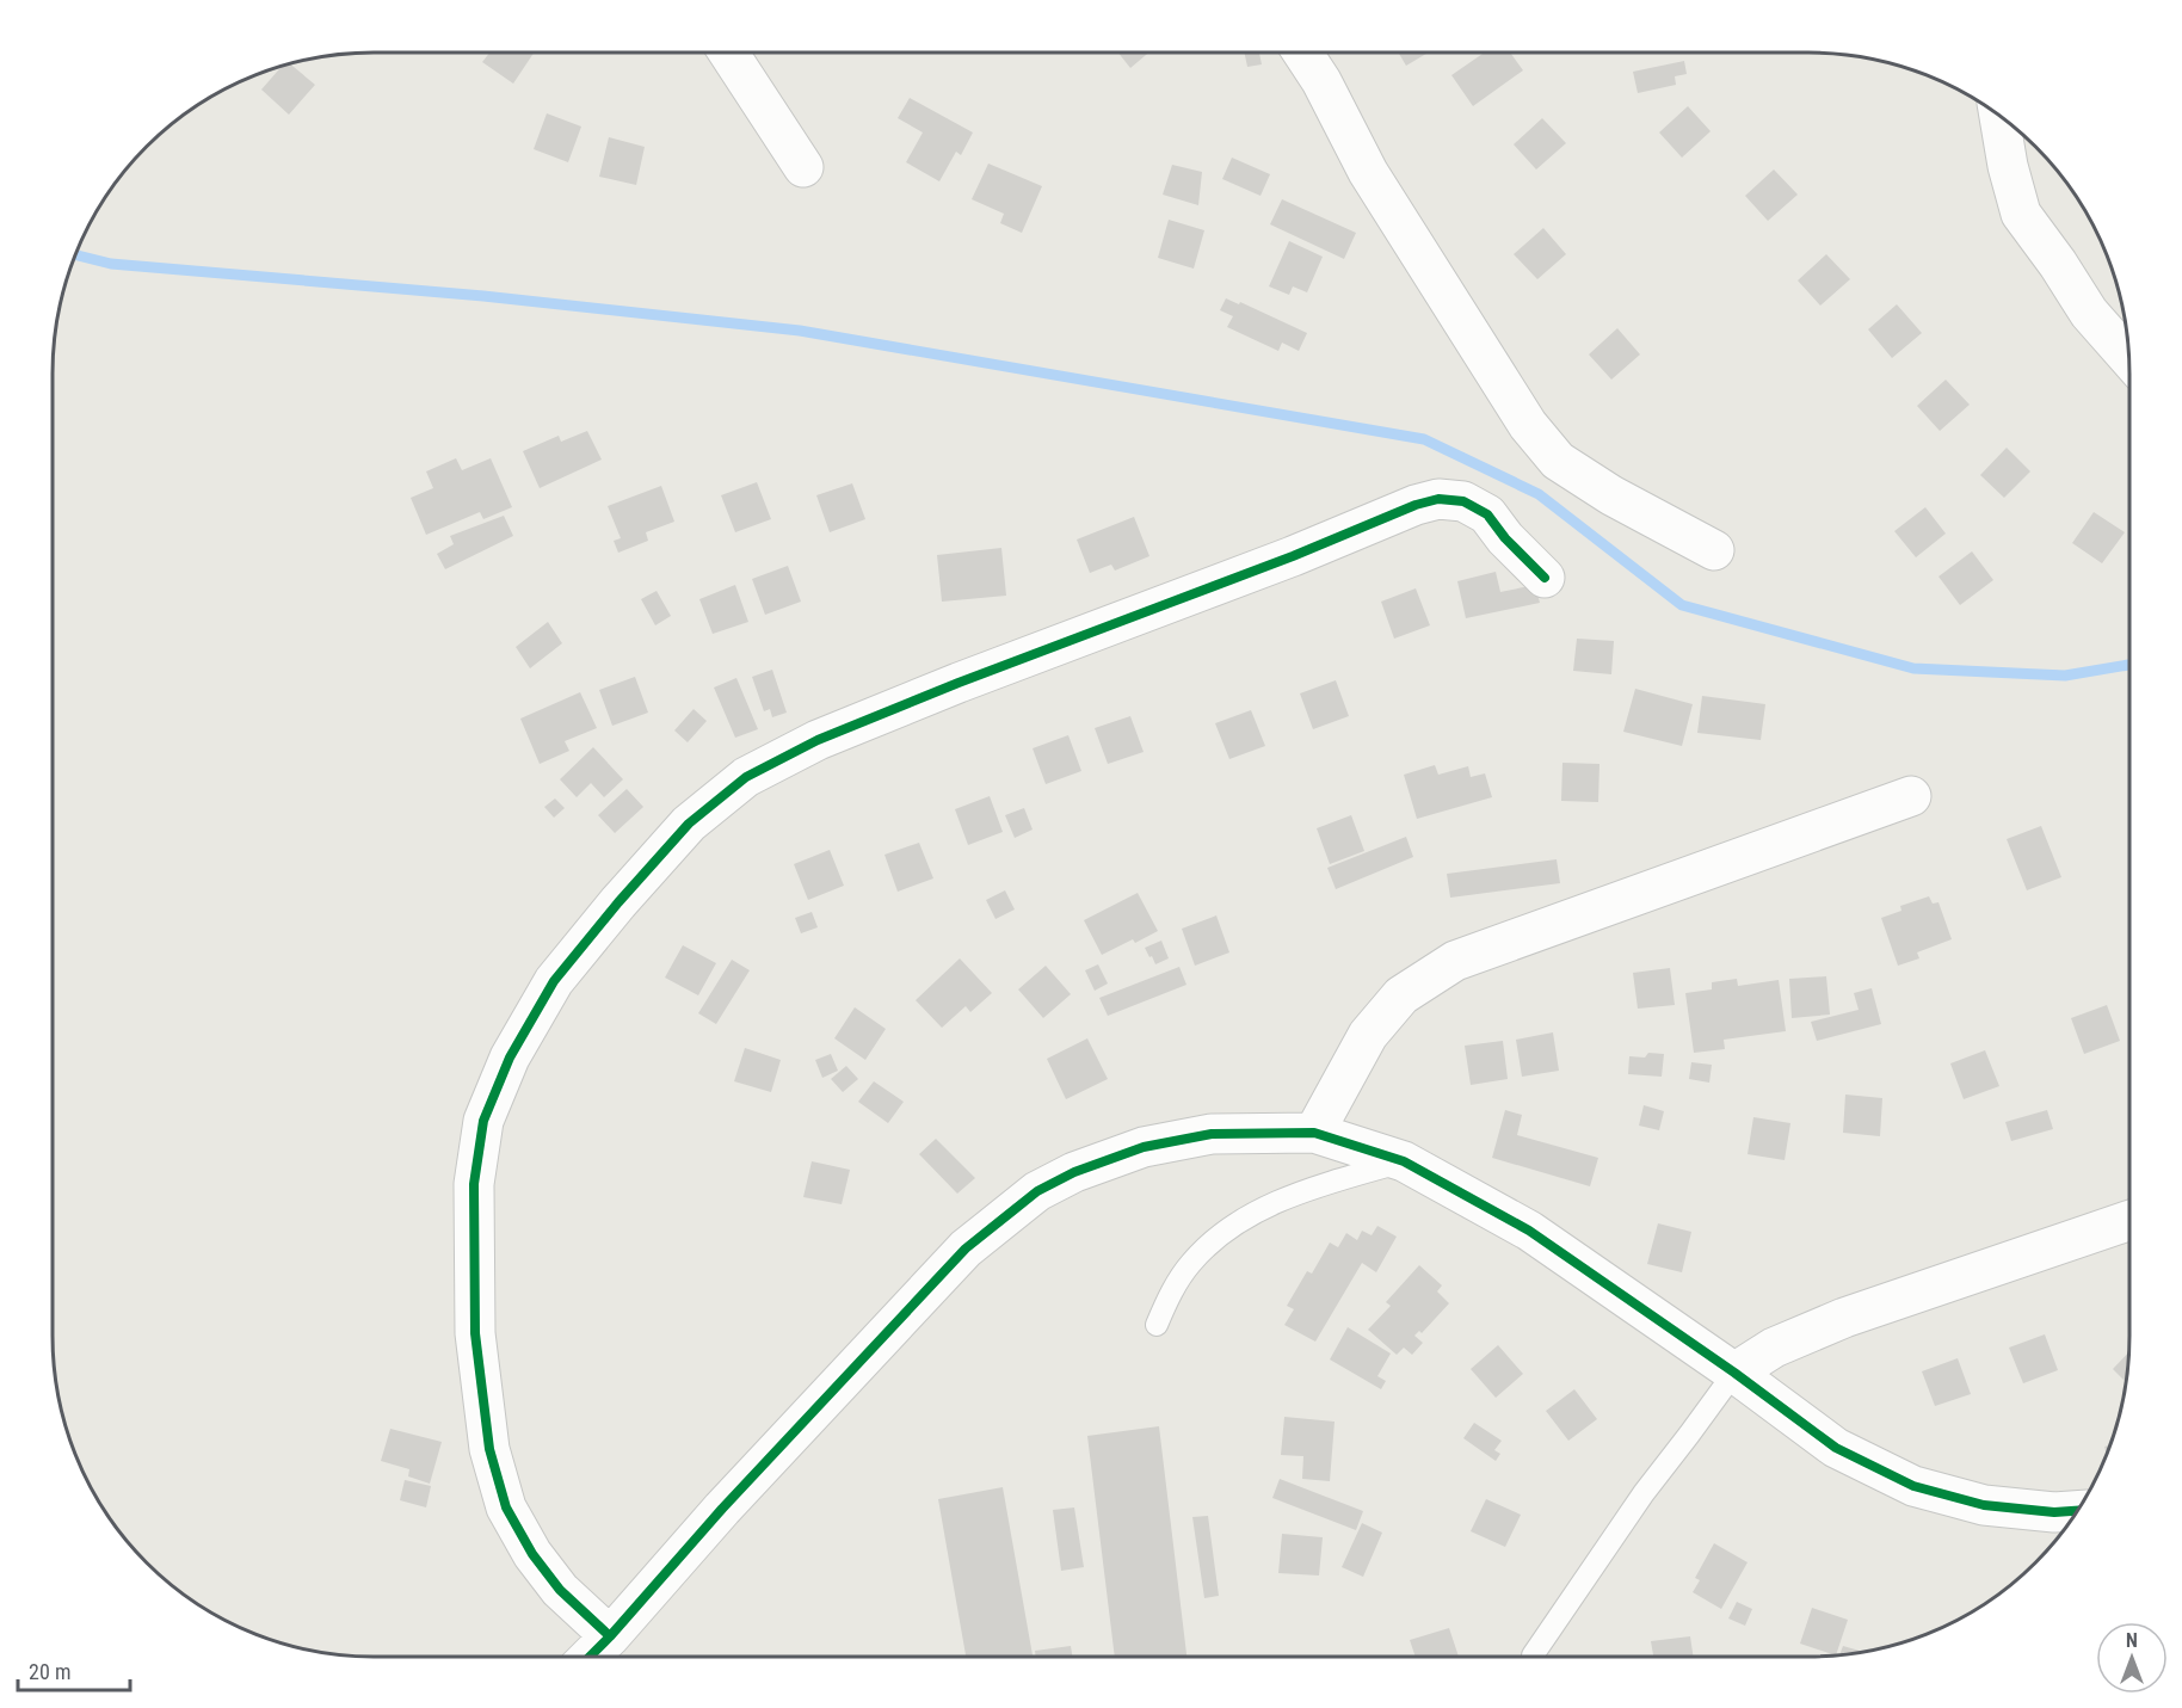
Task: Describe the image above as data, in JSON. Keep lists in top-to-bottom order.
{
  "scale_bar": "20 m",
  "north": "top"
}
